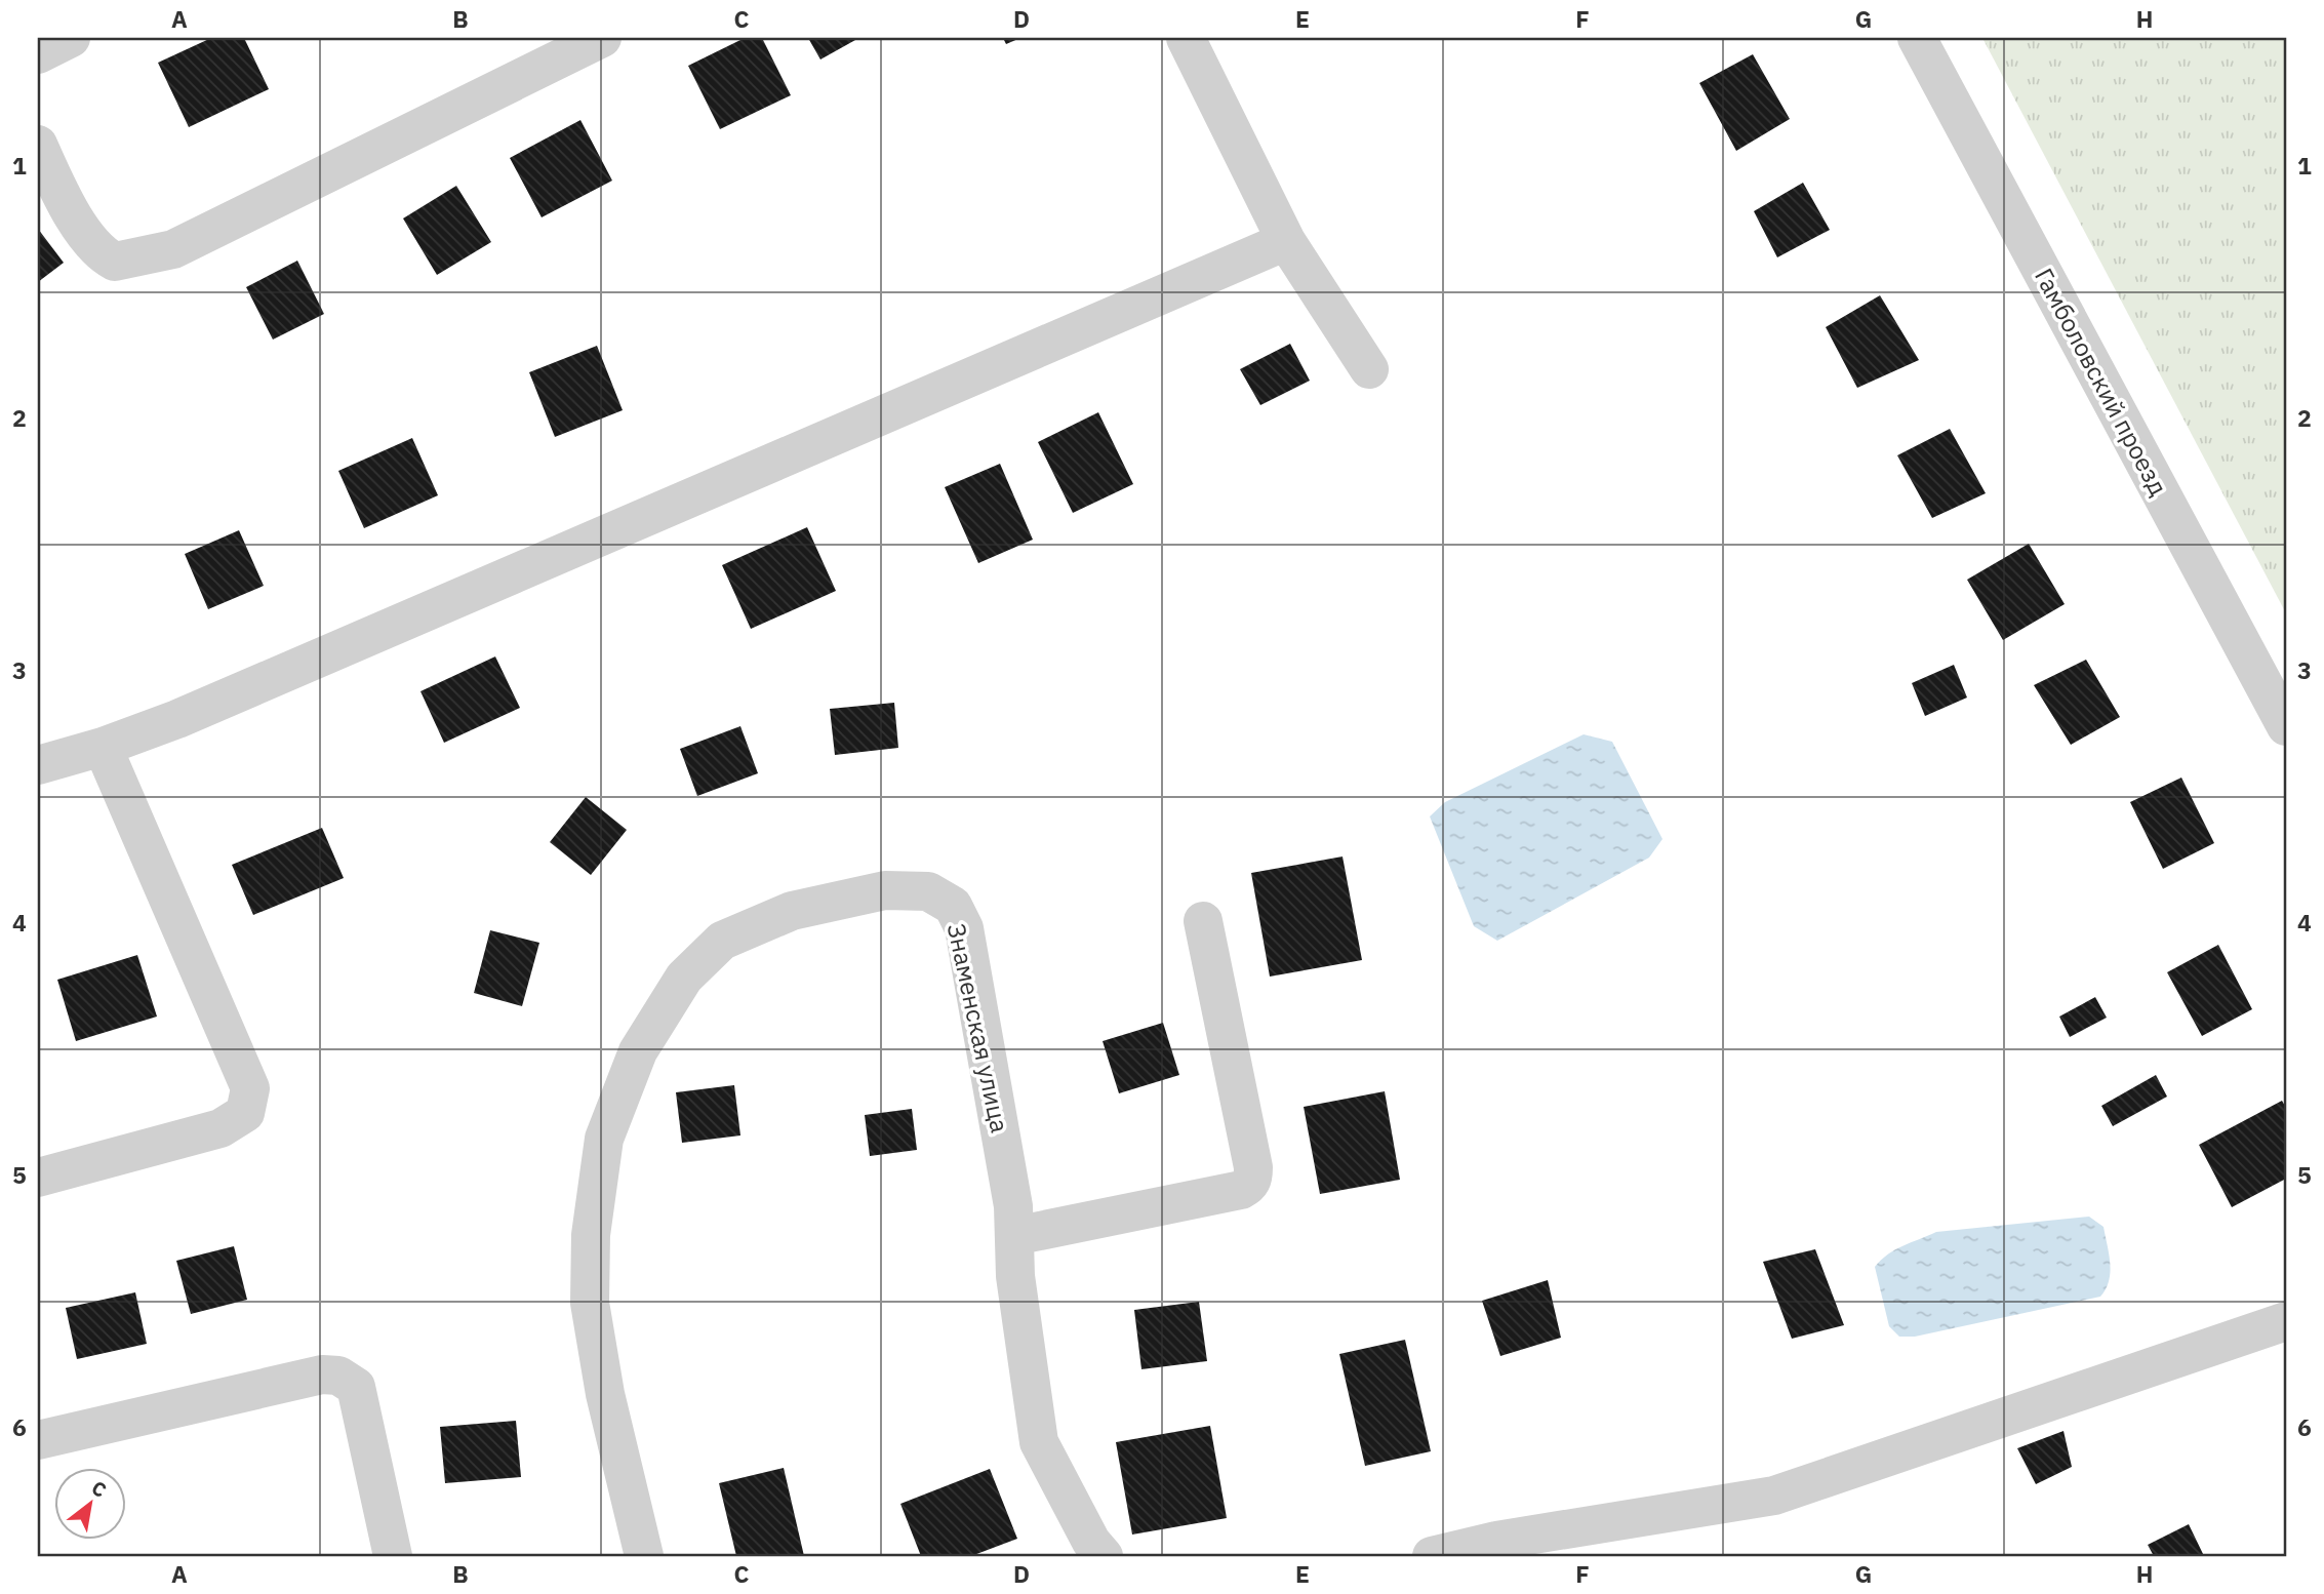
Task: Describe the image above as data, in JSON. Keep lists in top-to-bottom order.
{
  "streets": {
    "street": ["Гамболовский проезд", "Знаменская улица"]
  },
  "north": "top right",
  "grid": {
    "columns": [
      "A",
      "B",
      "C",
      "D",
      "E",
      "F",
      "G",
      "H"
    ],
    "rows": [
      "1",
      "2",
      "3",
      "4",
      "5",
      "6"
    ]
  }
}
